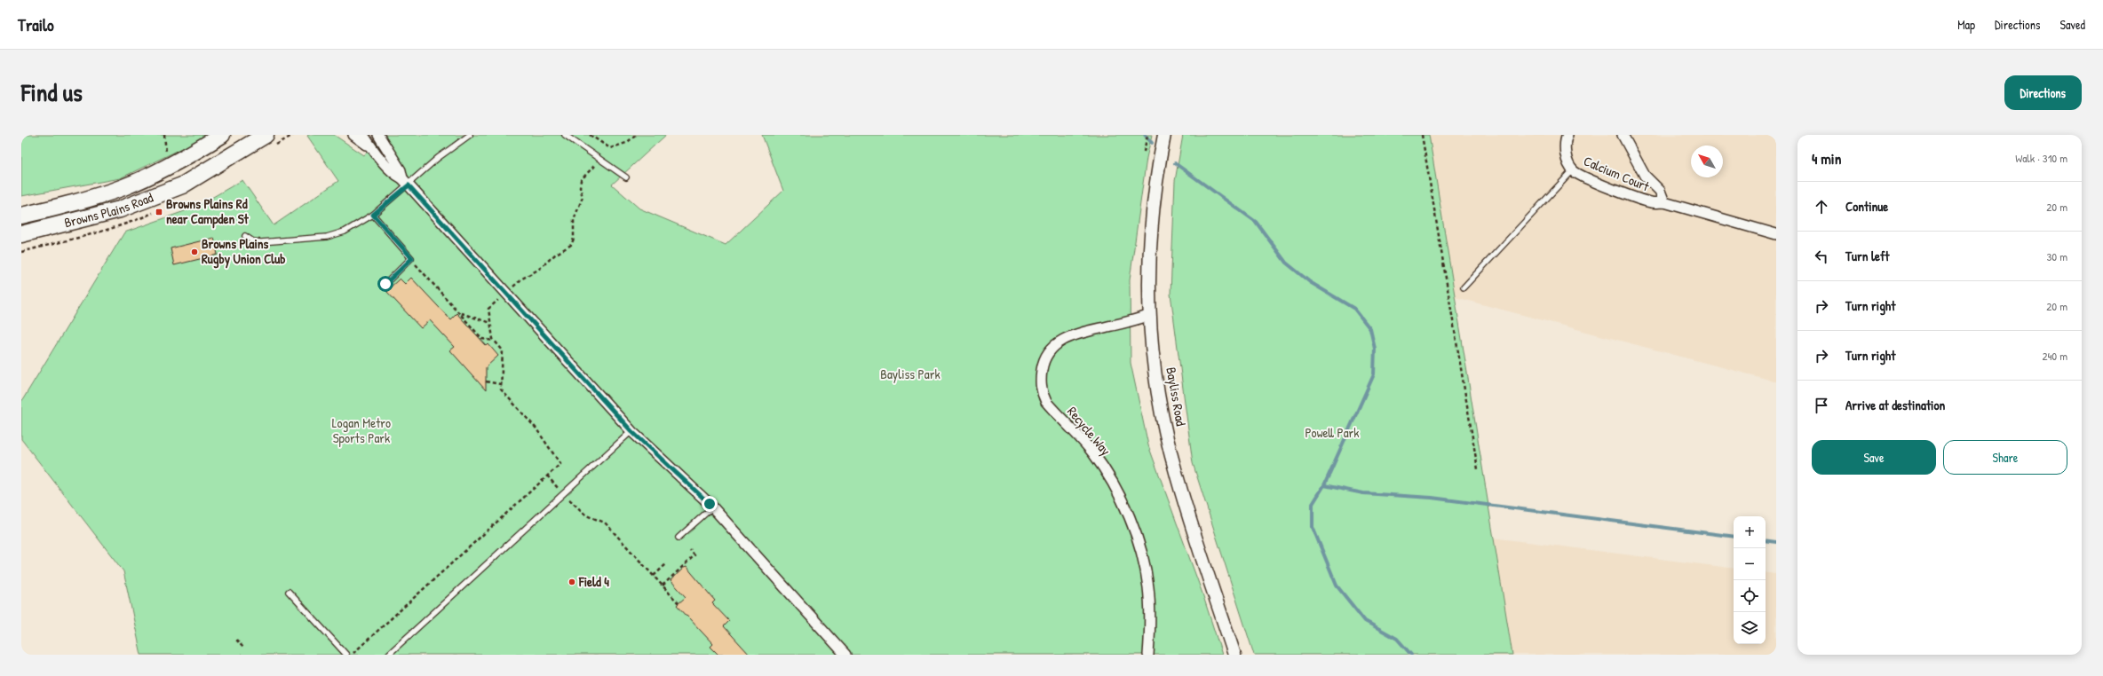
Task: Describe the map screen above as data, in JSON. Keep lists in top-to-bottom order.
{
  "streets": {
    "main road": ["Browns Plains Road"],
    "street": ["Calcium Court", "Bayliss Road", "Recycle Way"]
  },
  "crossings": [
    ["Bayliss Road", "Recycle Way"]
  ],
  "parks": ["Bayliss Park", "Logan Metro Sports Park", "Powell Park"],
  "places": {
    "transit": ["Browns Plains Rd near Campden St"],
    "other": ["Browns Plains Rugby Union Club", "Field 4"]
  },
  "north": "top left",
  "page": {
    "header": "Trailo",
    "nav": ["Map", "Directions", "Saved"],
    "title": "Find us",
    "buttons": [
      "Directions",
      ["Save", "Share"]
    ],
    "heading": ["4 min", "Walk · 310 m"],
    "list": [
      ["Continue", "20 m"],
      ["Turn left", "30 m"],
      ["Turn right", "20 m"],
      ["Turn right", "240 m"],
      "Arrive at destination"
    ],
    "map_buttons": ["+", "−"]
  }
}
